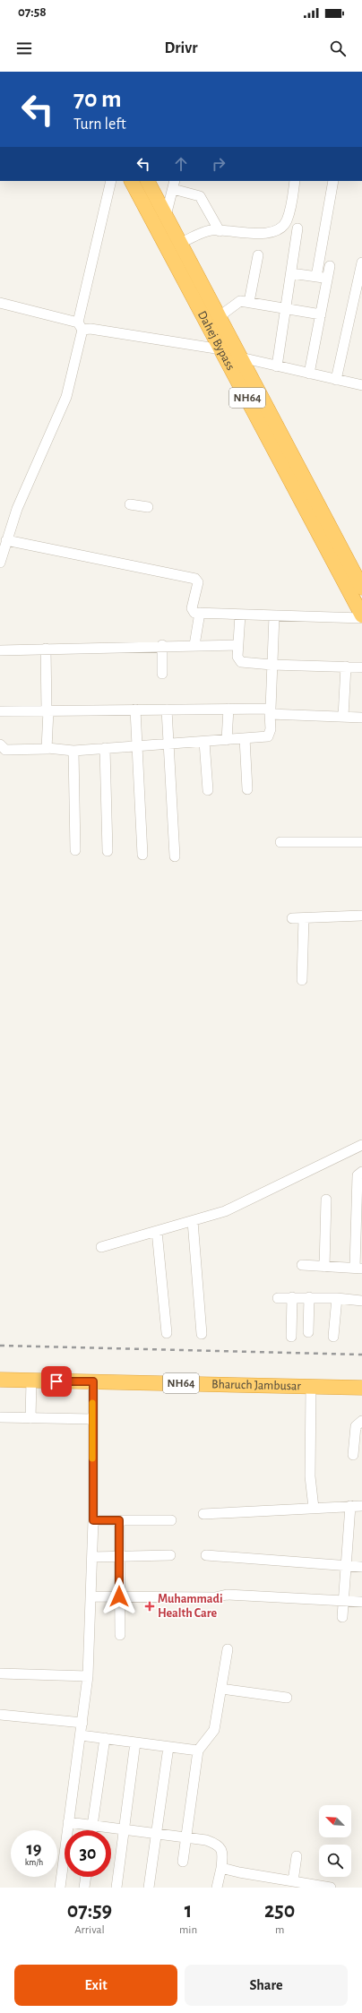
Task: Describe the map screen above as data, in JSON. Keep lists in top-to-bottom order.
{
  "streets": {
    "highway": ["Dahej Bypass", "NH64", "Bharuch Jambusar"]
  },
  "places": {
    "health": ["Muhammadi Health Care"]
  },
  "north": "top left",
  "page": {
    "status": "07:58",
    "header": "Drivr",
    "turn": ["70 m", "Turn left"],
    "speed": "19 km/h",
    "limit": "30",
    "eta": [
      "07:59",
      "Arrival",
      "1",
      "min",
      "250",
      "m"
    ],
    "buttons": ["Exit", "Share"]
  }
}
